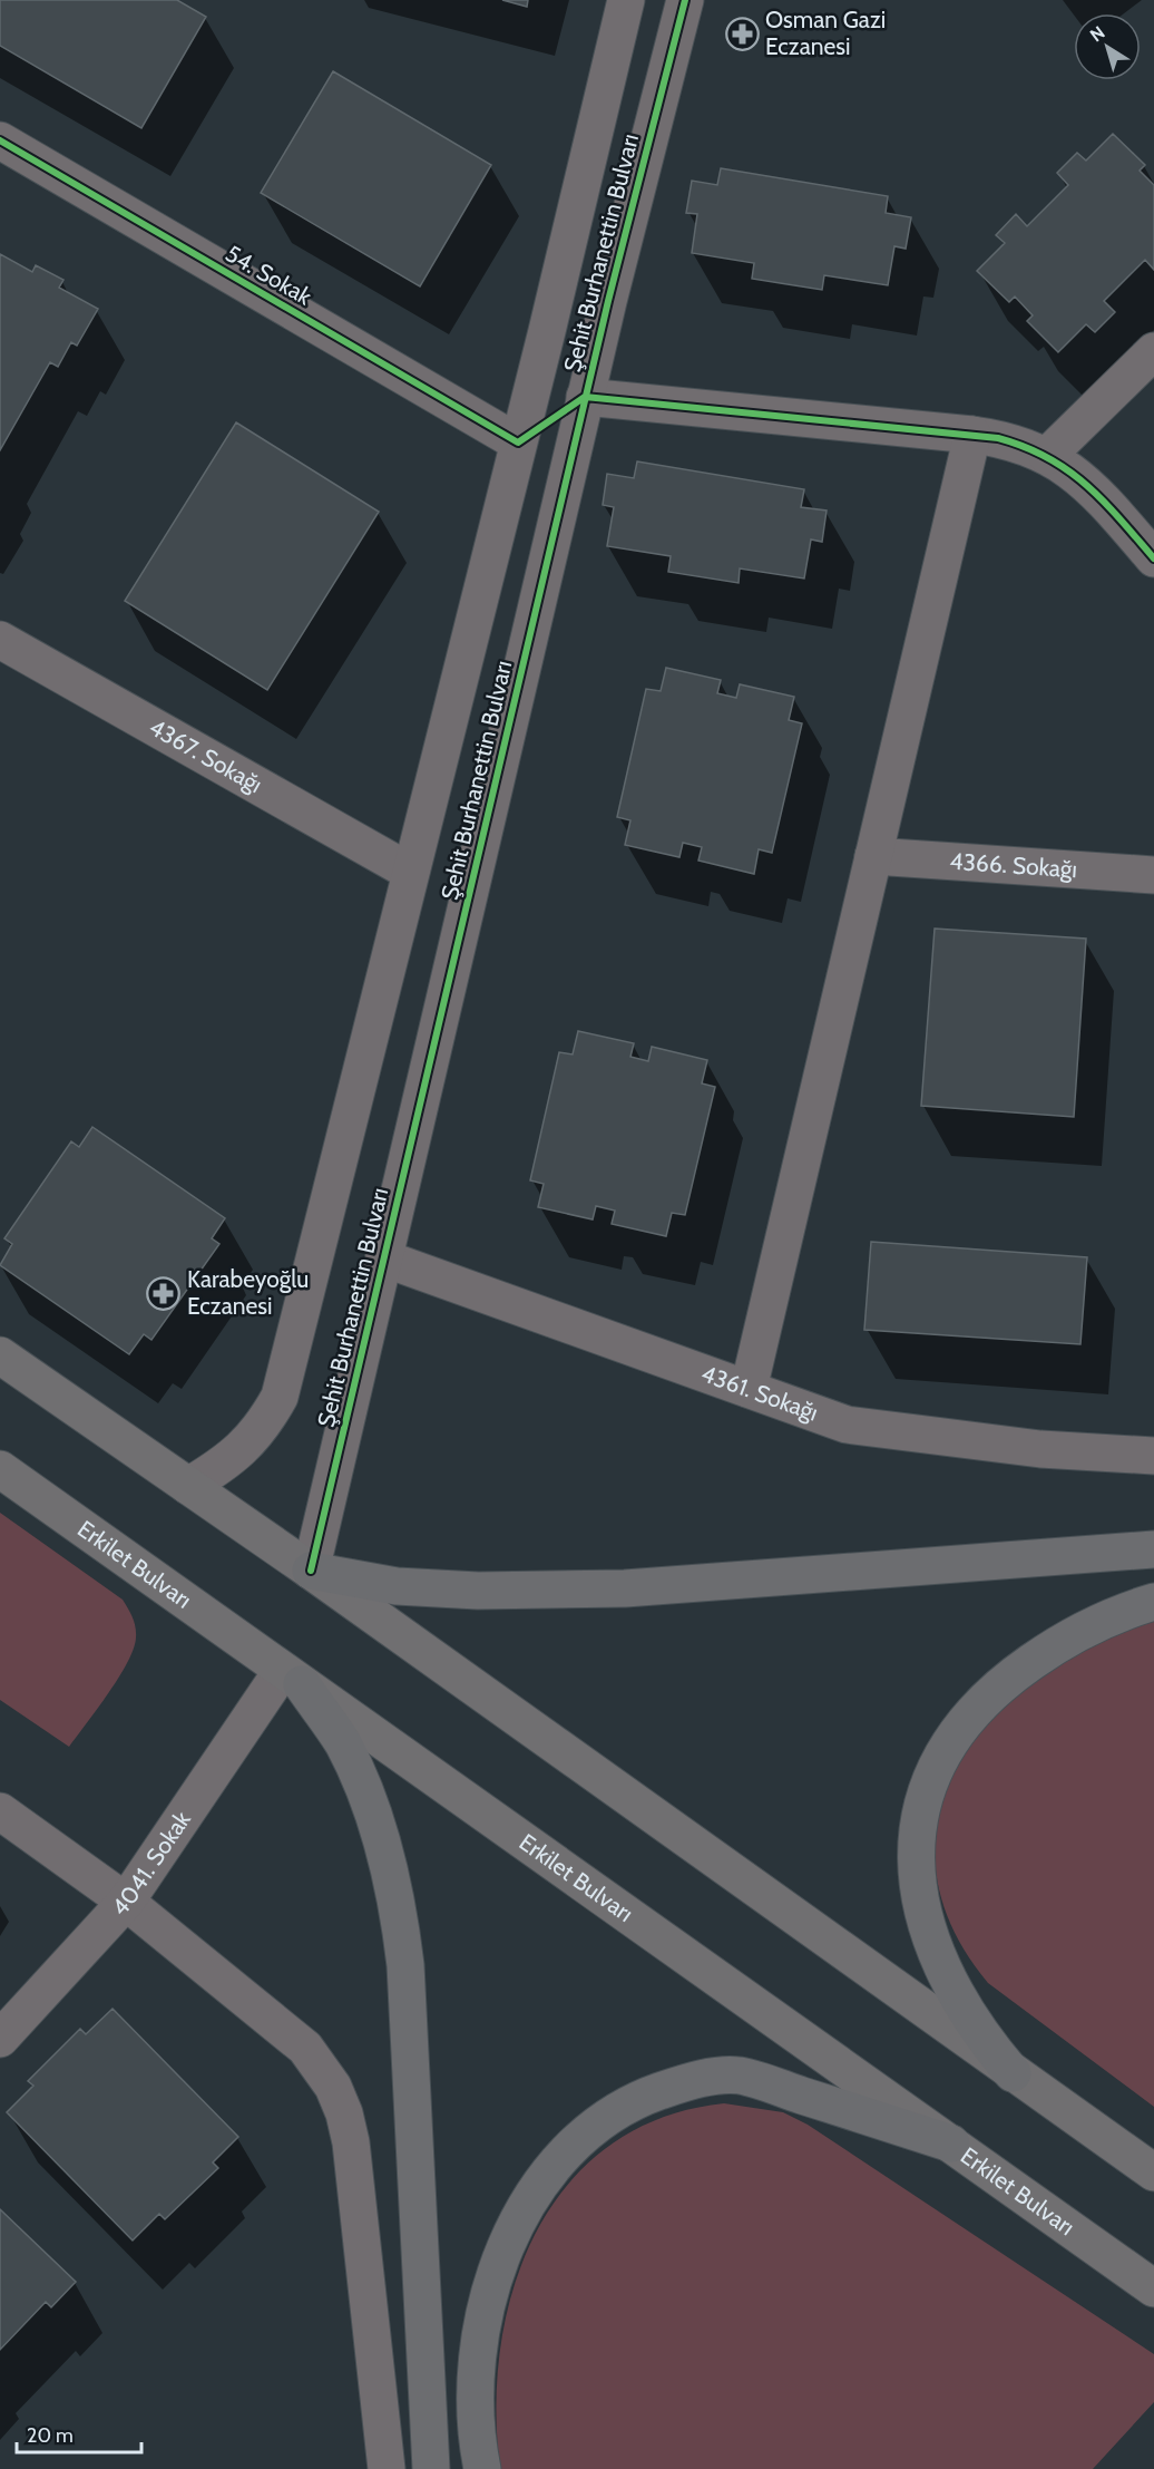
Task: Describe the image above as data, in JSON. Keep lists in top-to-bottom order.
{
  "streets": {
    "main road": ["Erkilet Bulvarı"],
    "street": [
      "Şehit Burhanettin Bulvarı",
      "54. Sokak",
      "4367. Sokağı",
      "4366. Sokağı",
      "4361. Sokağı",
      "4041. Sokak"
    ]
  },
  "crossings": [
    ["Şehit Burhanettin Bulvarı", "54. Sokak"],
    ["Şehit Burhanettin Bulvarı", "4367. Sokağı"],
    ["Şehit Burhanettin Bulvarı", "4361. Sokağı"],
    ["Erkilet Bulvarı", "4041. Sokak"]
  ],
  "places": {
    "pharmacy": ["Osman Gazi Eczanesi", "Karabeyoğlu Eczanesi"]
  },
  "scale_bar": "20 m",
  "north": "top left"
}
